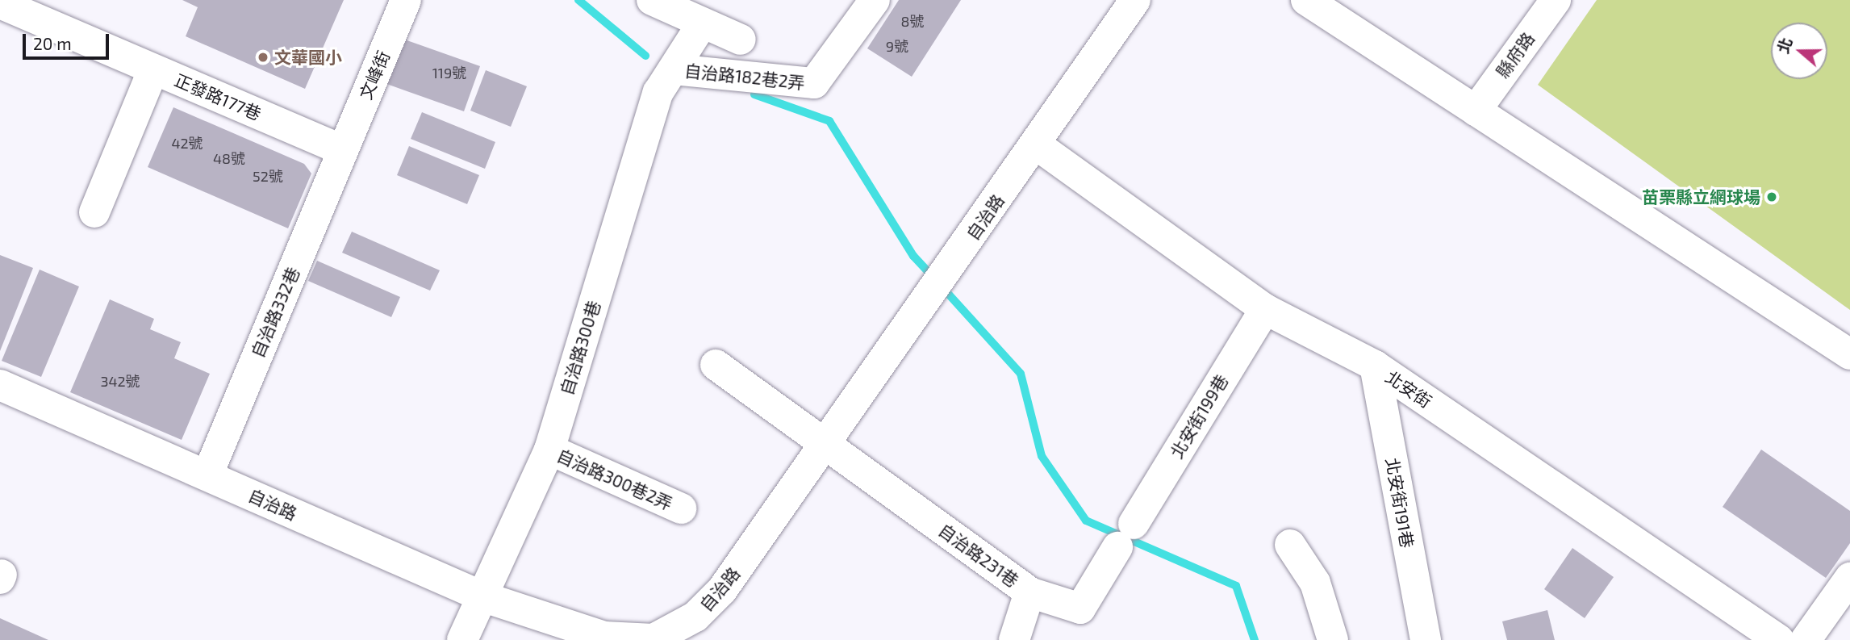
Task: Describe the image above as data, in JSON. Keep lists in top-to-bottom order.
{
  "streets": {
    "street": [
      "縣府路",
      "文峰街",
      "自治路182巷2弄",
      "正發路177巷",
      "自治路",
      "自治路332巷",
      "自治路300巷",
      "北安街",
      "北安街199巷",
      "自治路300巷2弄",
      "北安街191巷",
      "自治路231巷"
    ]
  },
  "crossings": [
    ["文峰街", "正發路177巷"],
    ["文峰街", "自治路332巷"],
    ["自治路182巷2弄", "自治路300巷"],
    ["正發路177巷", "自治路332巷"],
    ["自治路", "自治路332巷"],
    ["自治路", "自治路300巷"],
    ["自治路", "北安街"],
    ["自治路", "自治路231巷"],
    ["自治路300巷", "自治路300巷2弄"],
    ["北安街", "北安街199巷"],
    ["北安街", "北安街191巷"],
    ["北安街199巷", "自治路231巷"]
  ],
  "places": ["文華國小", "苗栗縣立網球場"],
  "house_numbers": [
    "8號",
    "9號",
    "119號",
    "42號",
    "48號",
    "52號",
    "342號"
  ],
  "scale_bar": "20 m",
  "north": "left"
}
